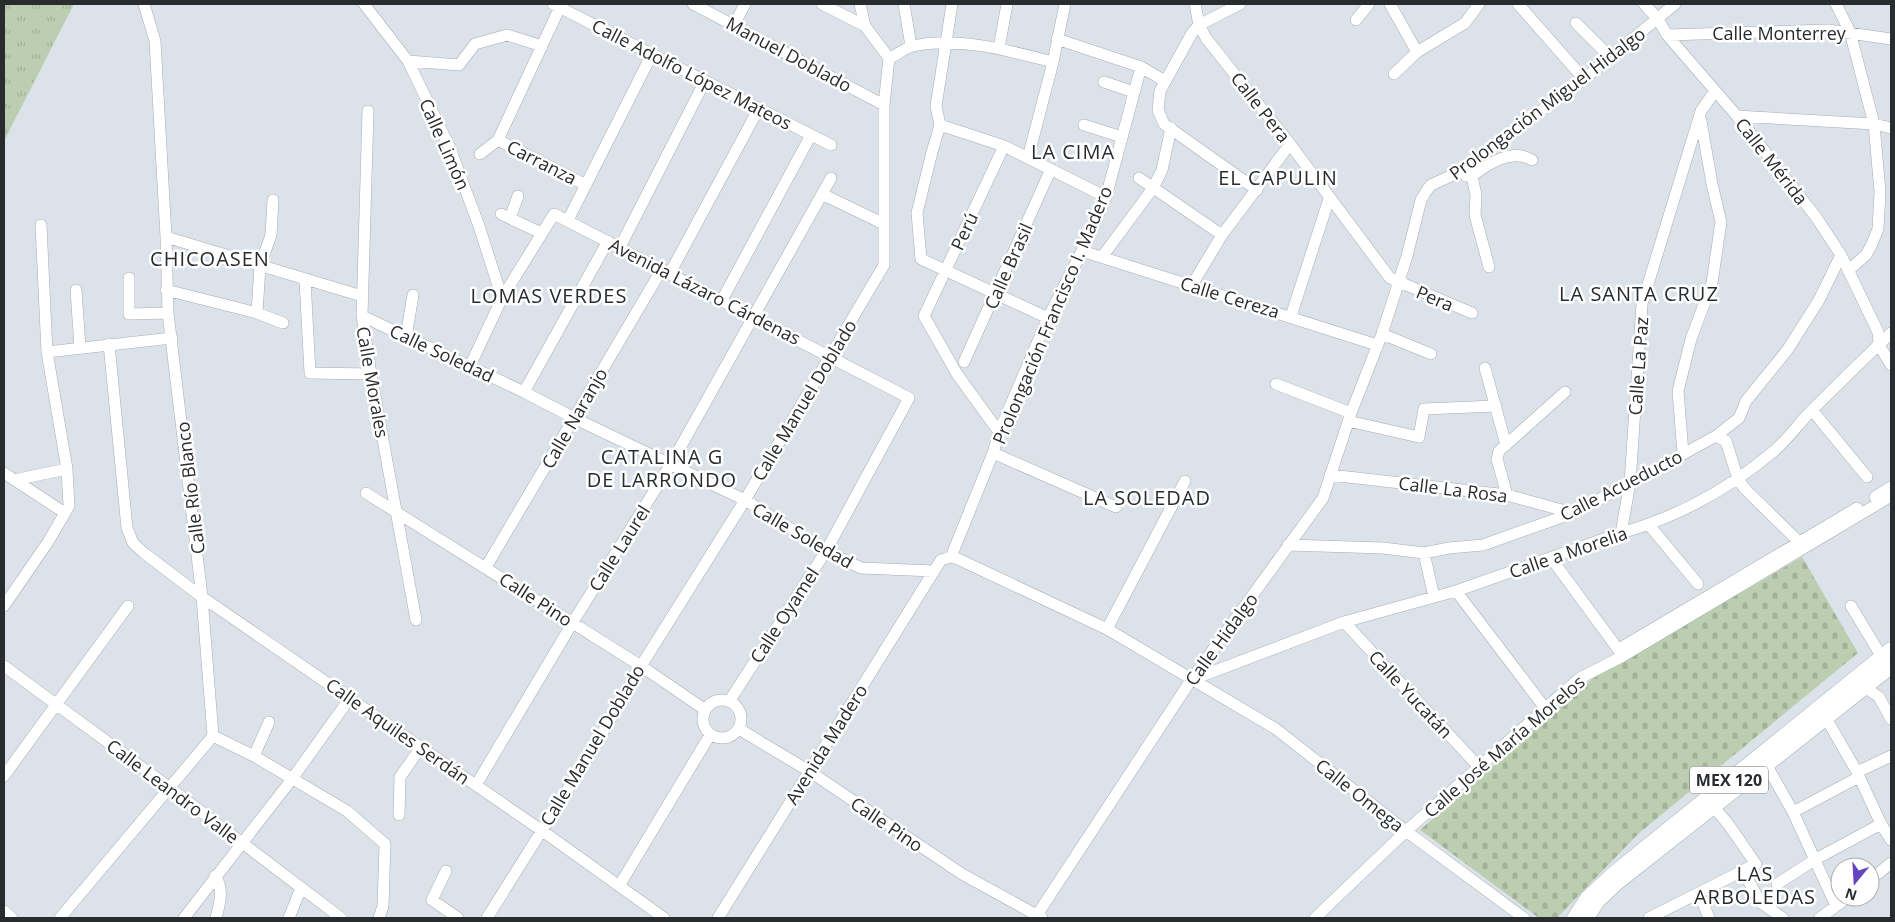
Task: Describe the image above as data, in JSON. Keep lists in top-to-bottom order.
{
  "streets": {
    "main road": ["MEX 120"],
    "street": [
      "Calle Monterrey",
      "Manuel Doblado",
      "Calle Adolfo López Mateos",
      "Prolongación Miguel Hidalgo",
      "Calle Pera",
      "Calle Limón",
      "Calle Mérida",
      "Carranza",
      "Perú",
      "Calle Brasil",
      "Avenida Lázaro Cárdenas",
      "Calle Cereza",
      "Pera",
      "Prolongación Francisco I. Madero",
      "Calle Soledad",
      "Calle La Paz",
      "Calle Morales",
      "Calle Manuel Doblado",
      "Calle Naranjo",
      "Calle Acueducto",
      "Calle Río Blanco",
      "Calle La Rosa",
      "Calle Laurel",
      "Calle a Morelia",
      "Calle Pino",
      "Calle Oyamel",
      "Calle Hidalgo",
      "Calle Yucatán",
      "Calle Aquiles Serdán",
      "Avenida Madero",
      "Calle José María Morelos",
      "Calle Leandro Valle",
      "Calle Omega"
    ]
  },
  "crossings": [
    ["Calle Monterrey", "Calle Mérida"],
    ["Manuel Doblado", "Calle Manuel Doblado"],
    ["Calle Adolfo López Mateos", "Calle Naranjo"],
    ["Prolongación Miguel Hidalgo", "Calle Pera"],
    ["Prolongación Miguel Hidalgo", "Calle Mérida"],
    ["Prolongación Miguel Hidalgo", "Calle Cereza"],
    ["Prolongación Miguel Hidalgo", "Pera"],
    ["Prolongación Miguel Hidalgo", "Calle Hidalgo"],
    ["Calle Pera", "Pera"],
    ["Calle Mérida", "Calle La Paz"],
    ["Calle Mérida", "Calle Acueducto"],
    ["Calle Mérida", "Calle a Morelia"],
    ["Perú", "Prolongación Francisco I. Madero"],
    ["Avenida Lázaro Cárdenas", "Calle Manuel Doblado"],
    ["Avenida Lázaro Cárdenas", "Calle Naranjo"],
    ["Avenida Lázaro Cárdenas", "Calle Laurel"],
    ["Avenida Lázaro Cárdenas", "Calle Oyamel"],
    ["Calle Cereza", "Prolongación Francisco I. Madero"],
    ["Calle Cereza", "Calle Hidalgo"],
    ["Calle Soledad", "Calle Morales"],
    ["Calle Soledad", "Calle Manuel Doblado"],
    ["Calle Soledad", "Calle Naranjo"],
    ["Calle Soledad", "Calle Laurel"],
    ["Calle Soledad", "Calle Oyamel"],
    ["Calle Soledad", "Avenida Madero"],
    ["Calle La Paz", "Calle Acueducto"],
    ["Calle La Paz", "Calle a Morelia"],
    ["Calle Morales", "Calle Pino"],
    ["Calle Manuel Doblado", "Calle Pino"],
    ["Calle Manuel Doblado", "Calle Aquiles Serdán"],
    ["Calle Naranjo", "Calle Pino"],
    ["Calle Acueducto", "Calle La Rosa"],
    ["Calle Acueducto", "Calle Hidalgo"],
    ["Calle Río Blanco", "Calle Aquiles Serdán"],
    ["Calle La Rosa", "Calle Hidalgo"],
    ["Calle Laurel", "Calle Pino"],
    ["Calle Laurel", "Calle Aquiles Serdán"],
    ["Calle a Morelia", "Calle Hidalgo"],
    ["Calle a Morelia", "Calle Yucatán"],
    ["Calle a Morelia", "Calle Omega"],
    ["Calle Pino", "Calle Oyamel"],
    ["Calle Pino", "Calle Hidalgo"],
    ["Calle Pino", "Avenida Madero"],
    ["Calle Hidalgo", "Calle Omega"],
    ["Calle Yucatán", "Calle José María Morelos"],
    ["Calle José María Morelos", "Calle Omega"]
  ],
  "districts": [
    "LA CIMA",
    "EL CAPULIN",
    "CHICOASEN",
    "LA SANTA CRUZ",
    "LOMAS VERDES",
    "CATALINA G DE LARRONDO",
    "LA SOLEDAD",
    "LAS ARBOLEDAS"
  ],
  "north": "bottom"
}
